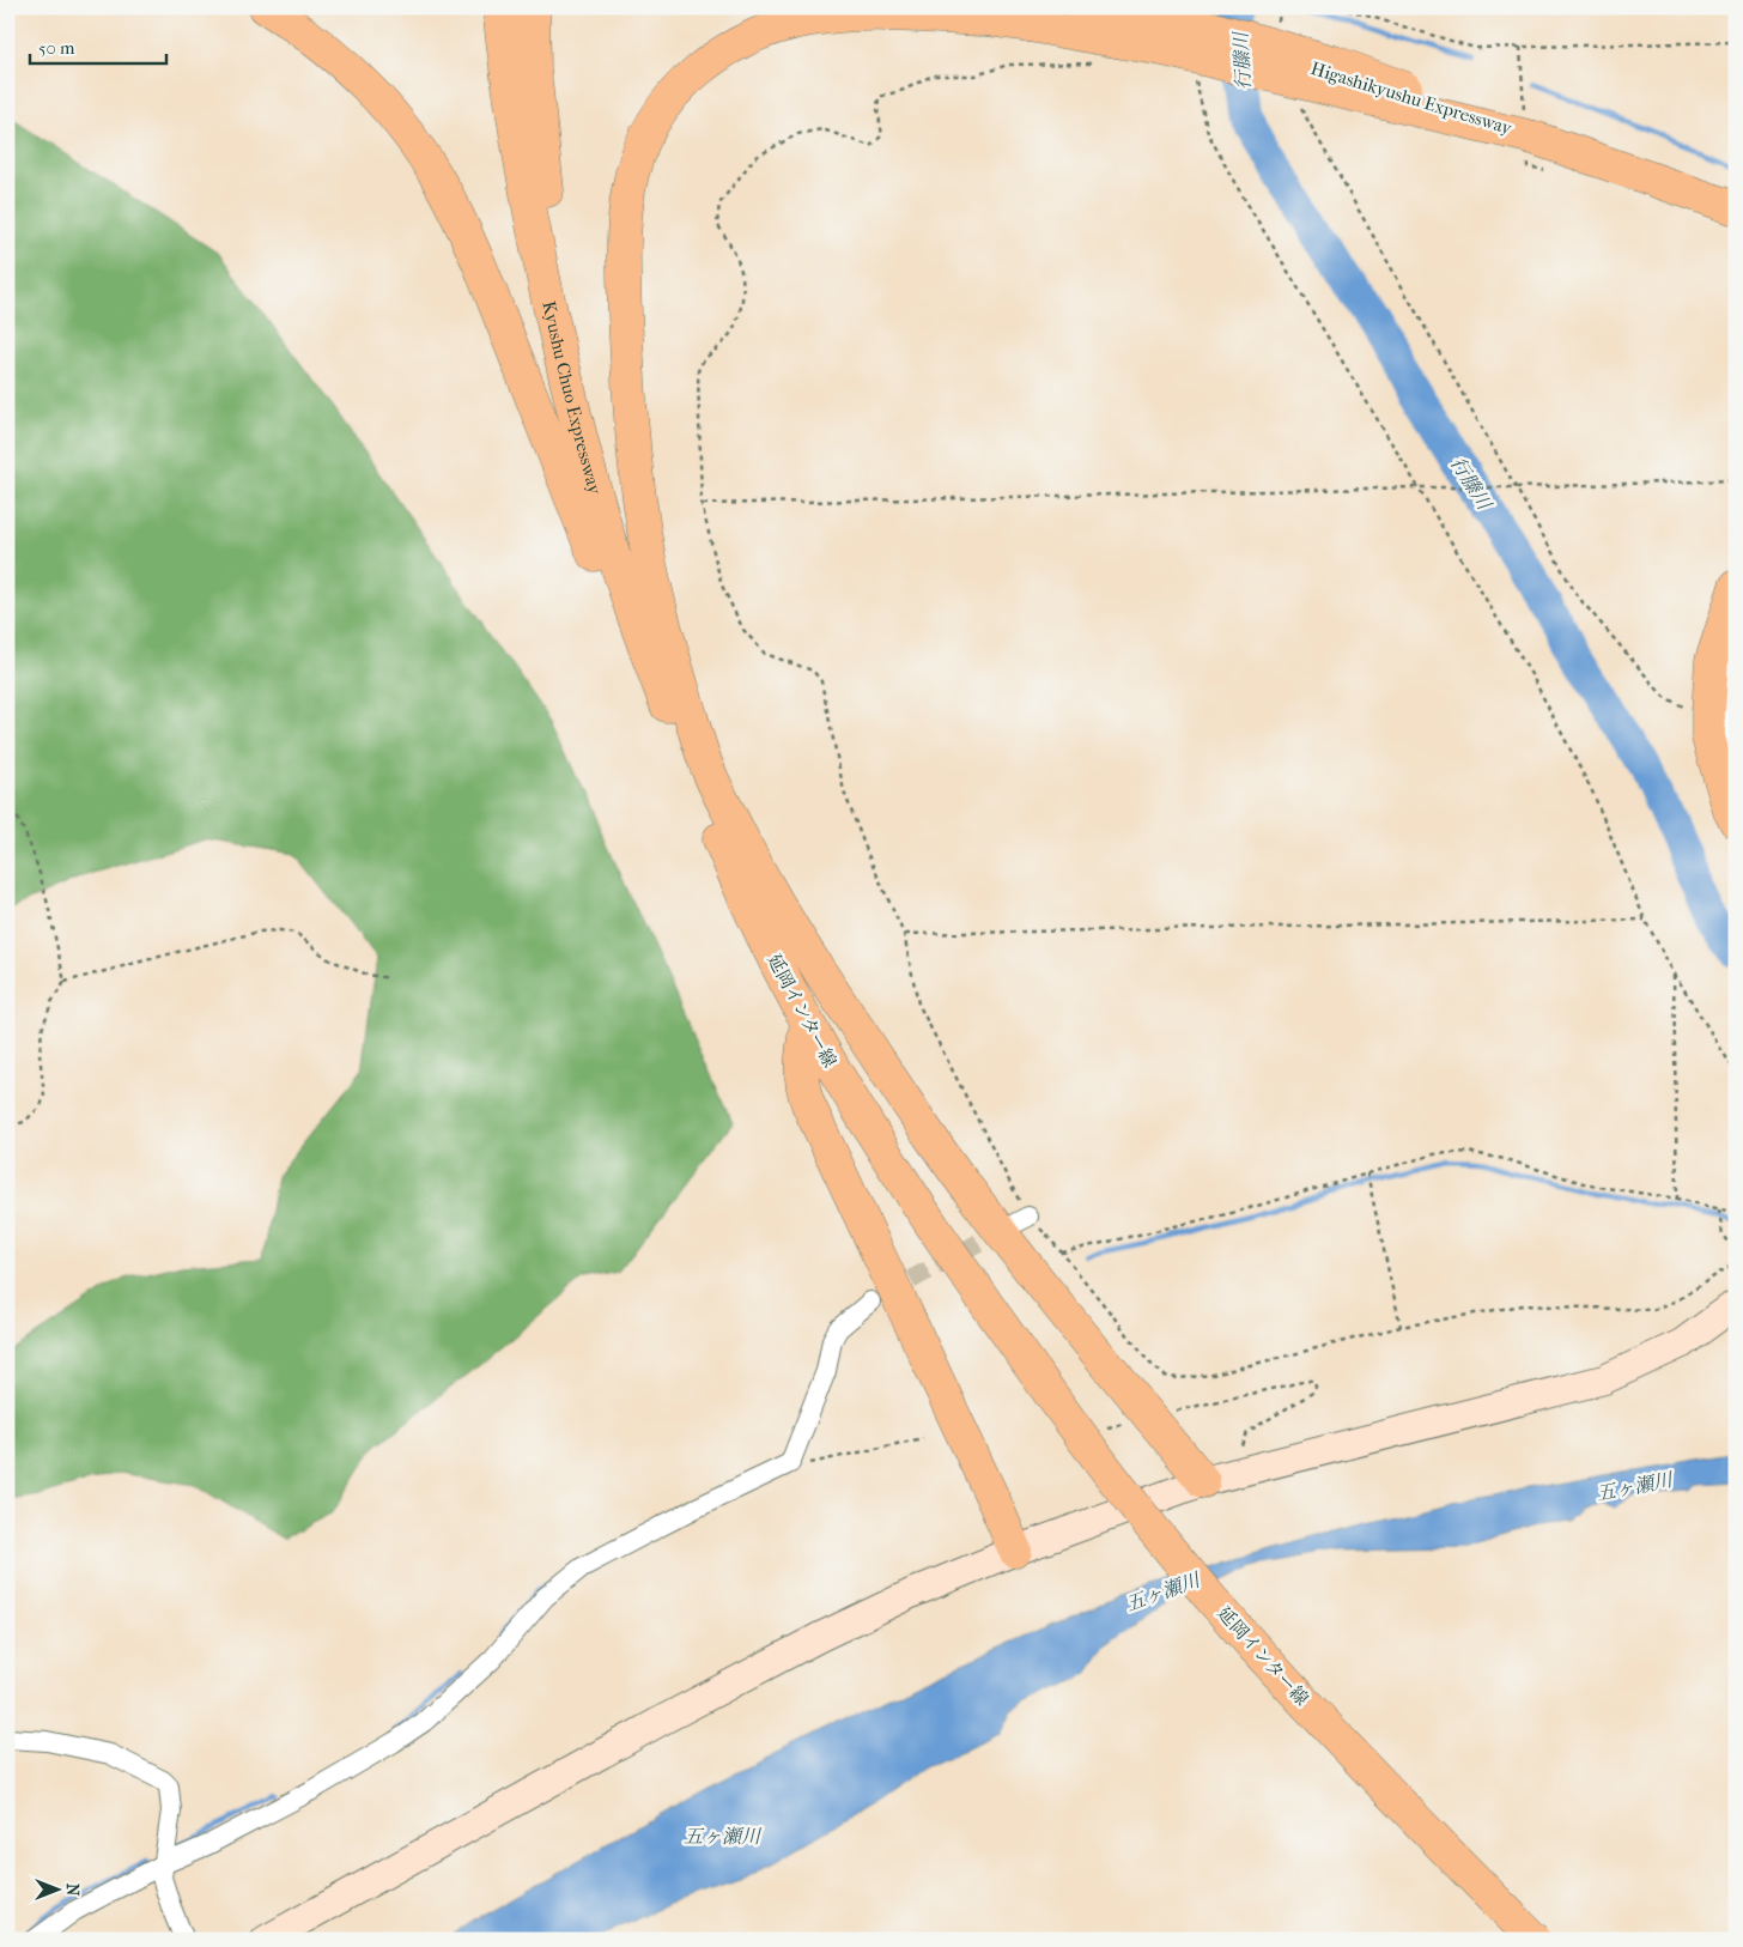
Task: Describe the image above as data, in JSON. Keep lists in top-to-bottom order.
{
  "streets": {
    "highway": ["Higashikyushu Expressway", "Kyushu Chuo Expressway", "延岡インター線"]
  },
  "crossings": [
    ["Kyushu Chuo Expressway", "延岡インター線"]
  ],
  "water": ["行縢川", "五ヶ瀬川"],
  "scale_bar": "50 m",
  "north": "right"
}
